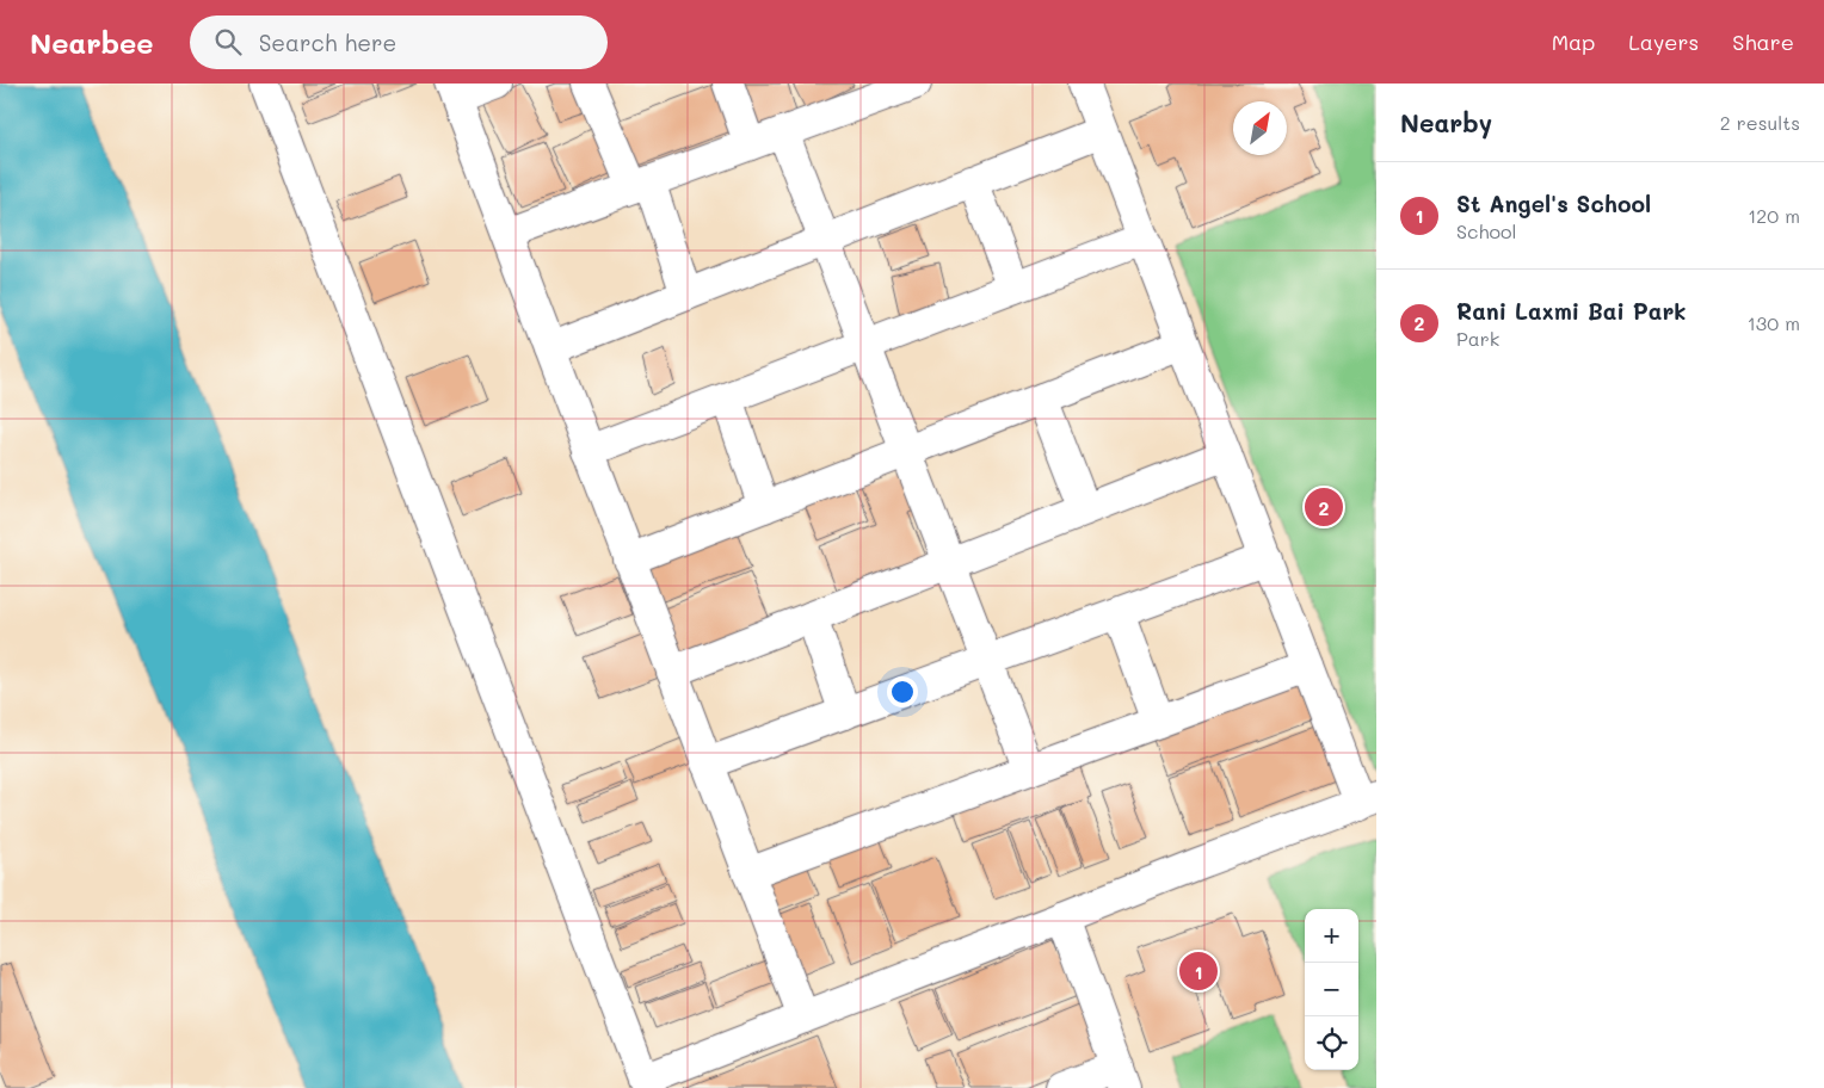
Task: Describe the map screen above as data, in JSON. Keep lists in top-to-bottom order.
{
  "north": "top right",
  "page": {
    "header": "Nearbee",
    "search": "Search here",
    "nav": ["Map", "Layers", "Share"],
    "heading": ["Nearby", "2 results"],
    "list": [
      {
        "mark": "1",
        "name": "St Angel's School",
        "note": "School",
        "value": "120 m"
      },
      {
        "mark": "2",
        "name": "Rani Laxmi Bai Park",
        "note": "Park",
        "value": "130 m"
      }
    ],
    "pins": ["2", "1"],
    "map_buttons": ["+", "−"]
  }
}
